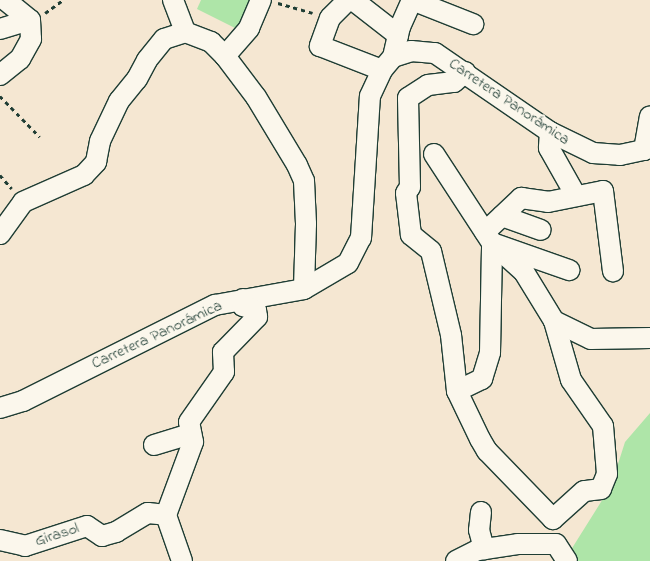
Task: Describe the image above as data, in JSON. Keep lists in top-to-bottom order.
{
  "streets": {
    "street": ["Carretera Panorámica", "Girasol"]
  }
}
